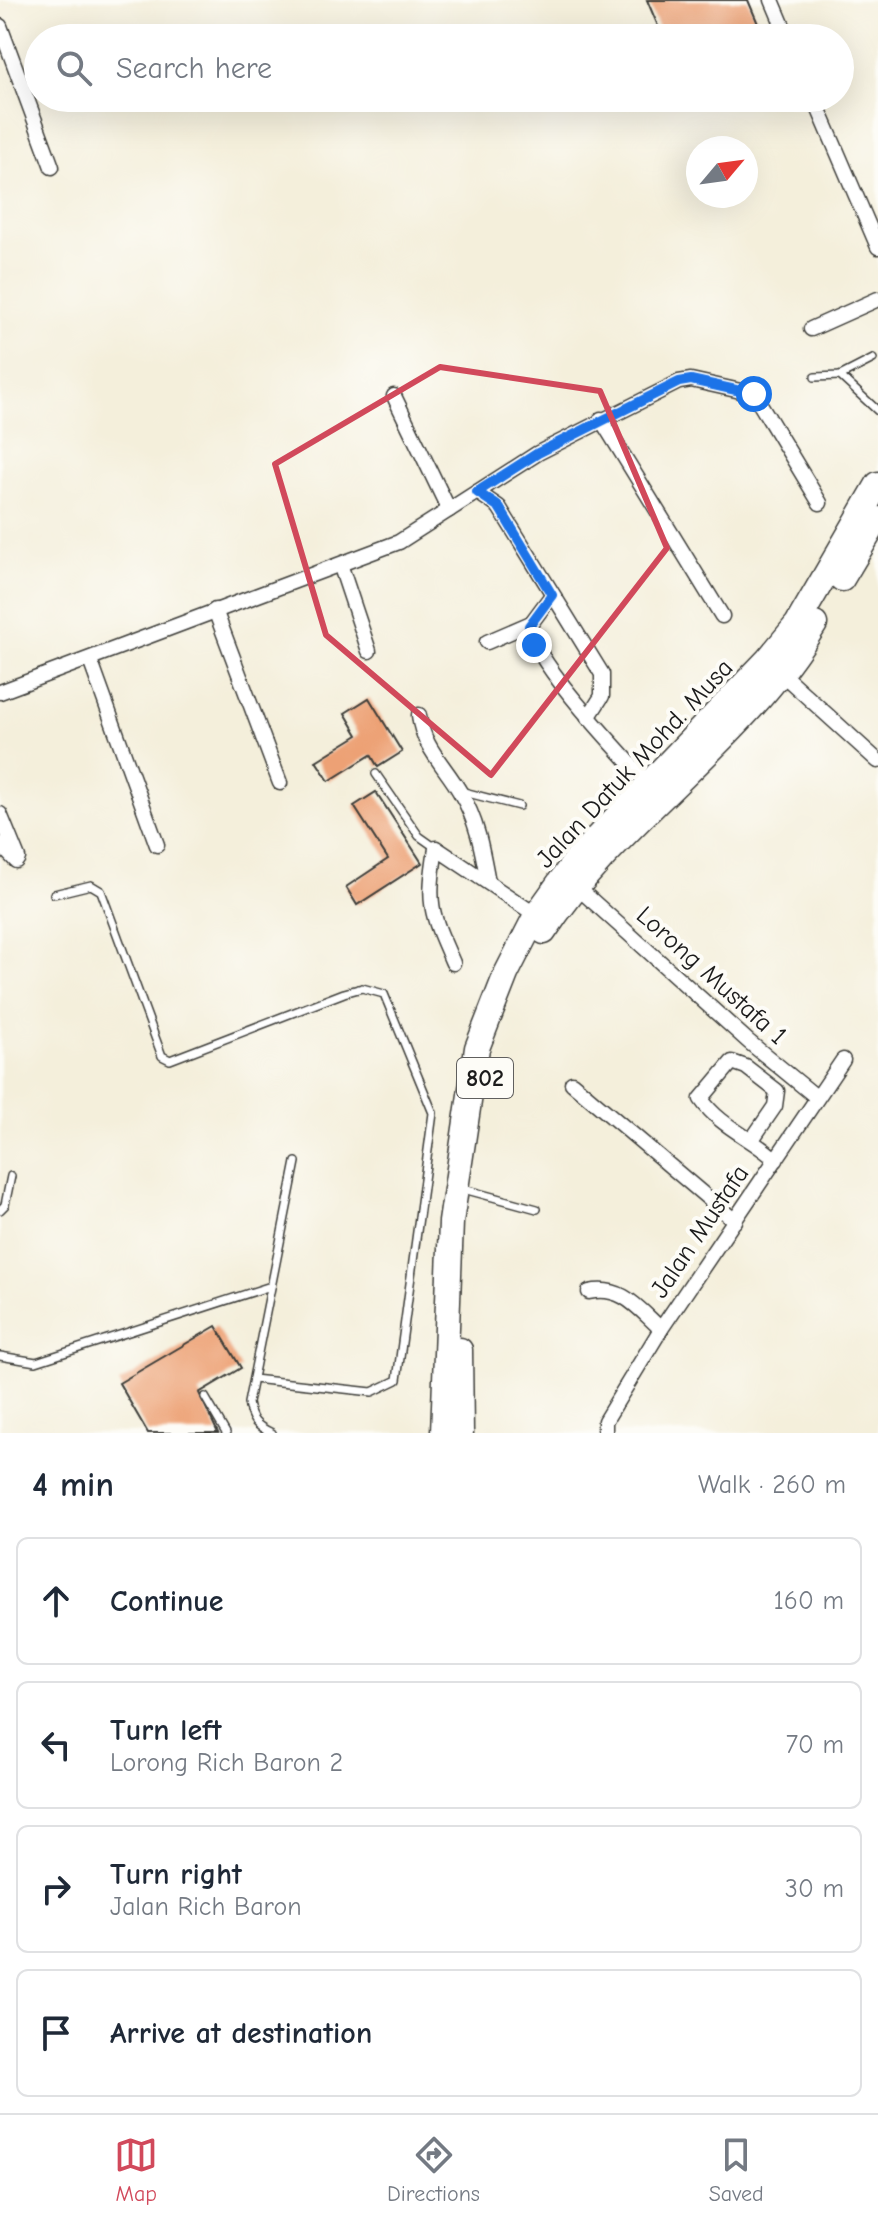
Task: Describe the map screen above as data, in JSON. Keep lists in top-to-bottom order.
{
  "streets": {
    "highway": ["Jalan Datuk Mohd. Musa", "802"],
    "street": ["Lorong Mustafa 1", "Jalan Mustafa"]
  },
  "crossings": [
    ["Jalan Datuk Mohd. Musa", "Lorong Mustafa 1"],
    ["Lorong Mustafa 1", "Jalan Mustafa"]
  ],
  "north": "top right",
  "page": {
    "search": "Search here",
    "heading": ["4 min", "Walk · 260 m"],
    "list": [
      ["Continue", "160 m"],
      ["Turn left", "Lorong Rich Baron 2", "70 m"],
      ["Turn right", "Jalan Rich Baron", "30 m"],
      "Arrive at destination"
    ],
    "nav": ["Map", "Directions", "Saved"]
  }
}
